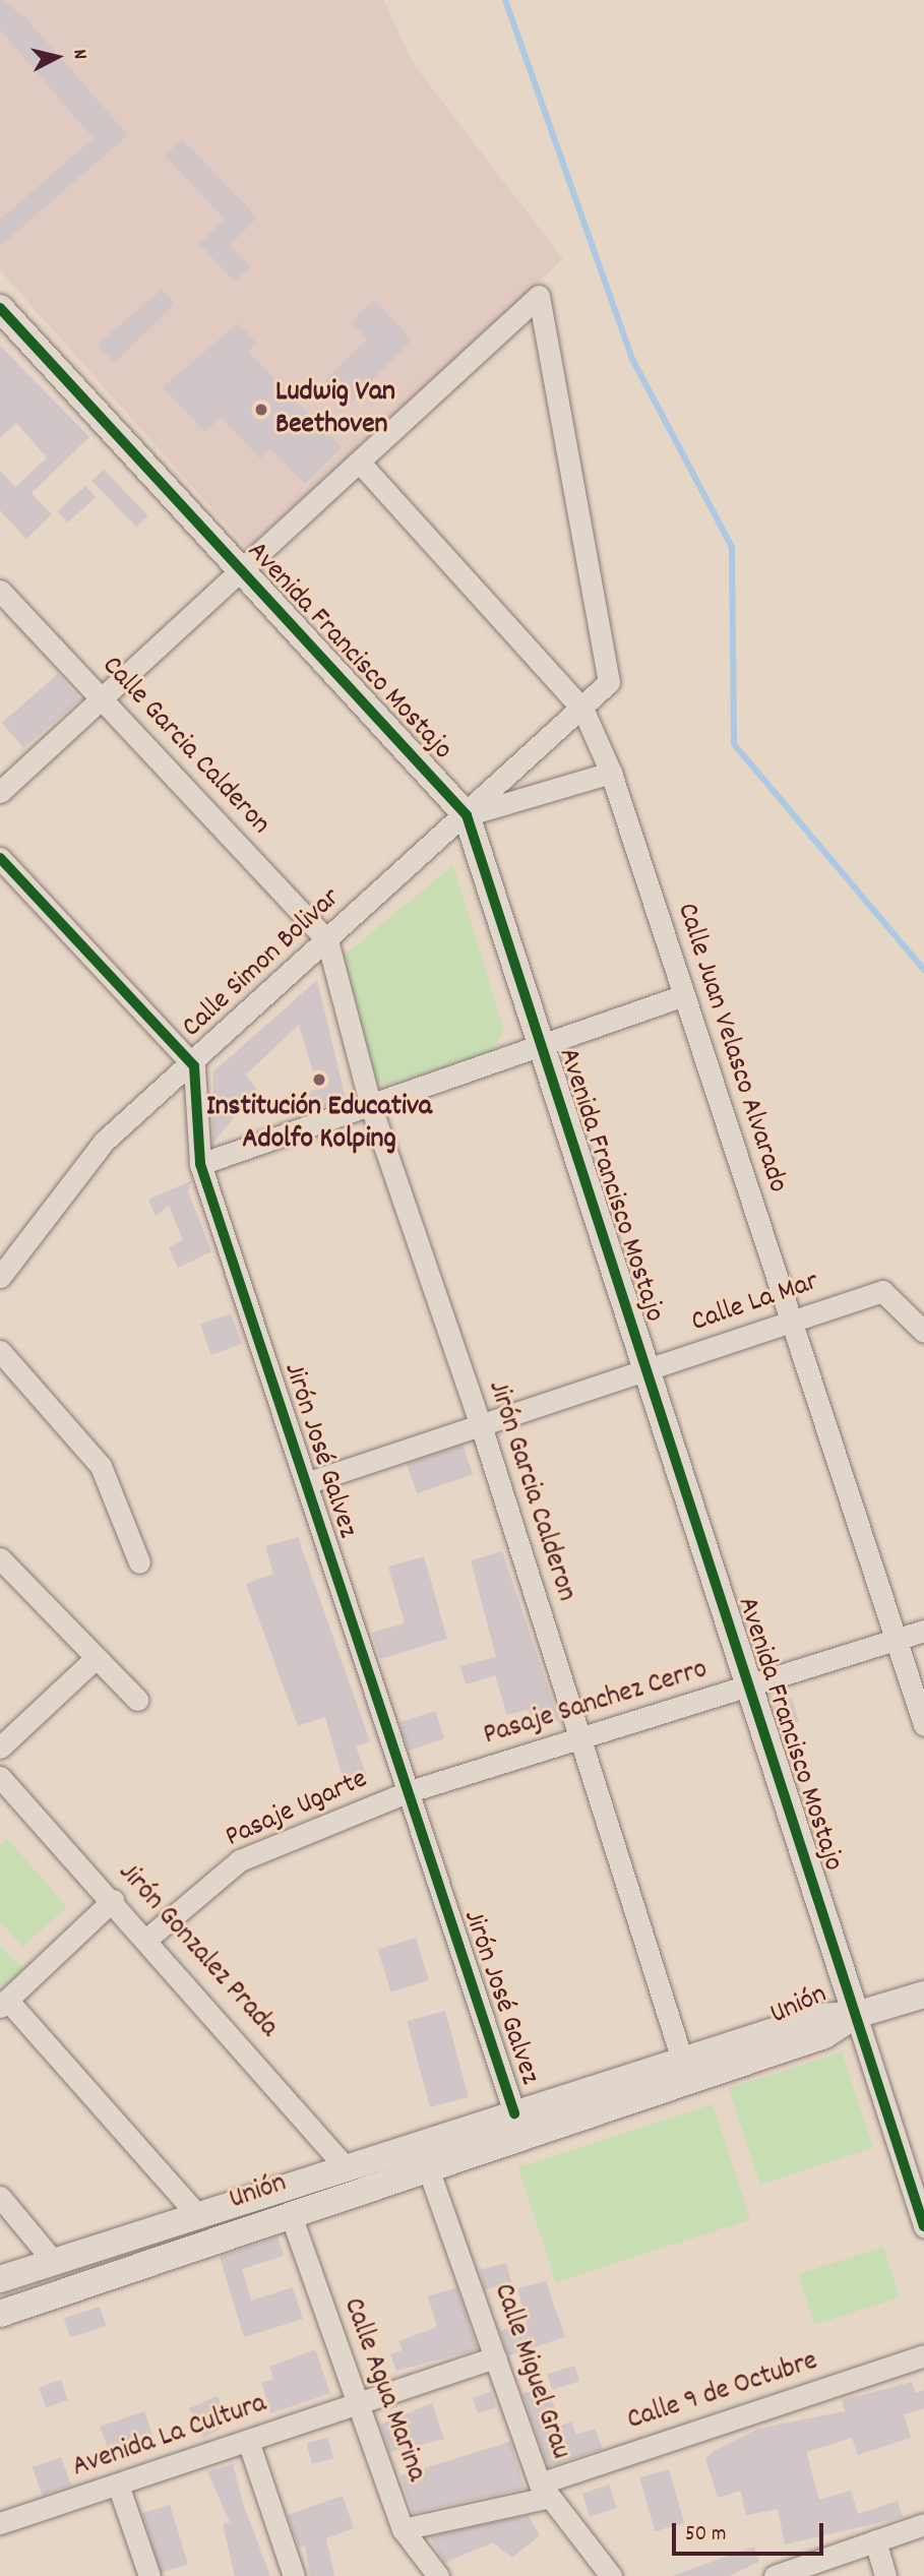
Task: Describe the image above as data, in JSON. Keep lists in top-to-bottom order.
{
  "streets": {
    "street": [
      "Avenida Francisco Mostajo",
      "Calle Garcia Calderon",
      "Calle Simon Bolivar",
      "Calle Juan Velasco Alvarado",
      "Calle La Mar",
      "Jirón José Galvez",
      "Jirón Garcia Calderon",
      "Pasaje Sanchez Cerro",
      "Pasaje Ugarte",
      "Jirón Gonzalez Prada",
      "Unión",
      "Calle Miguel Grau",
      "Calle Agua Marina",
      "Calle 9 de Octubre",
      "Avenida La Cultura"
    ]
  },
  "crossings": [
    ["Avenida Francisco Mostajo", "Calle Simon Bolivar"],
    ["Avenida Francisco Mostajo", "Calle La Mar"],
    ["Avenida Francisco Mostajo", "Pasaje Sanchez Cerro"],
    ["Avenida Francisco Mostajo", "Unión"],
    ["Calle Garcia Calderon", "Calle Simon Bolivar"],
    ["Calle Garcia Calderon", "Jirón Garcia Calderon"],
    ["Calle Simon Bolivar", "Calle Juan Velasco Alvarado"],
    ["Calle Simon Bolivar", "Jirón José Galvez"],
    ["Calle Simon Bolivar", "Jirón Garcia Calderon"],
    ["Calle Juan Velasco Alvarado", "Calle La Mar"],
    ["Calle Juan Velasco Alvarado", "Pasaje Sanchez Cerro"],
    ["Calle La Mar", "Jirón José Galvez"],
    ["Calle La Mar", "Jirón Garcia Calderon"],
    ["Jirón José Galvez", "Pasaje Sanchez Cerro"],
    ["Jirón José Galvez", "Pasaje Ugarte"],
    ["Jirón José Galvez", "Unión"],
    ["Jirón Garcia Calderon", "Pasaje Sanchez Cerro"],
    ["Jirón Garcia Calderon", "Unión"],
    ["Pasaje Sanchez Cerro", "Pasaje Ugarte"],
    ["Pasaje Ugarte", "Jirón Gonzalez Prada"],
    ["Jirón Gonzalez Prada", "Unión"],
    ["Unión", "Calle Miguel Grau"],
    ["Unión", "Calle Agua Marina"],
    ["Calle Miguel Grau", "Calle 9 de Octubre"],
    ["Calle Miguel Grau", "Avenida La Cultura"],
    ["Calle Agua Marina", "Calle 9 de Octubre"],
    ["Calle Agua Marina", "Avenida La Cultura"]
  ],
  "places": ["Ludwig Van Beethoven", "Institución Educativa Adolfo Kolping"],
  "scale_bar": "50 m",
  "north": "right"
}
